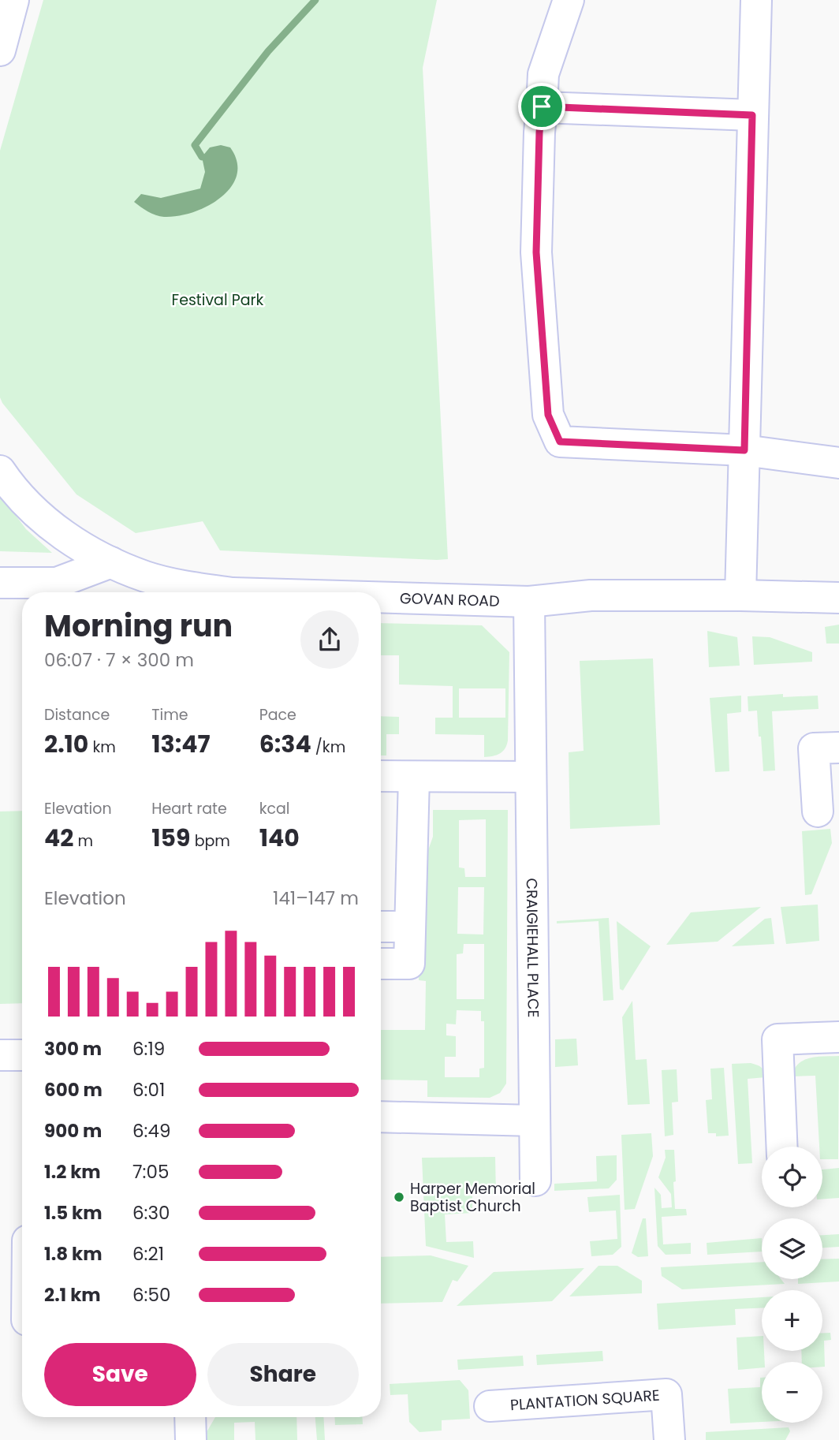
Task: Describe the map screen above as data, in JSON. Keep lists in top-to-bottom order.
{
  "streets": {
    "street": ["GOVAN ROAD", "CRAIGIEHALL PLACE", "PLANTATION SQUARE"]
  },
  "crossings": [
    ["GOVAN ROAD", "CRAIGIEHALL PLACE"]
  ],
  "parks": ["Festival Park"],
  "places": ["Harper Memorial Baptist Church"],
  "page": {
    "heading": ["Morning run", "06:07 · 7 × 300 m"],
    "stats": [
      ["Distance", "2.10 km"],
      ["Time", "13:47"],
      ["Pace", "6:34 /km"],
      ["Elevation", "42 m"],
      ["Heart rate", "159 bpm"],
      ["kcal", "140"]
    ],
    "chart": ["Elevation", "141–147 m"],
    "list": [
      {
        "name": "300 m",
        "note": "6:19"
      },
      {
        "name": "600 m",
        "note": "6:01"
      },
      {
        "name": "900 m",
        "note": "6:49"
      },
      {
        "name": "1.2 km",
        "note": "7:05"
      },
      {
        "name": "1.5 km",
        "note": "6:30"
      },
      {
        "name": "1.8 km",
        "note": "6:21"
      },
      {
        "name": "2.1 km",
        "note": "6:50"
      }
    ],
    "map_buttons": ["+", "−"],
    "buttons": ["Save", "Share"]
  }
}
